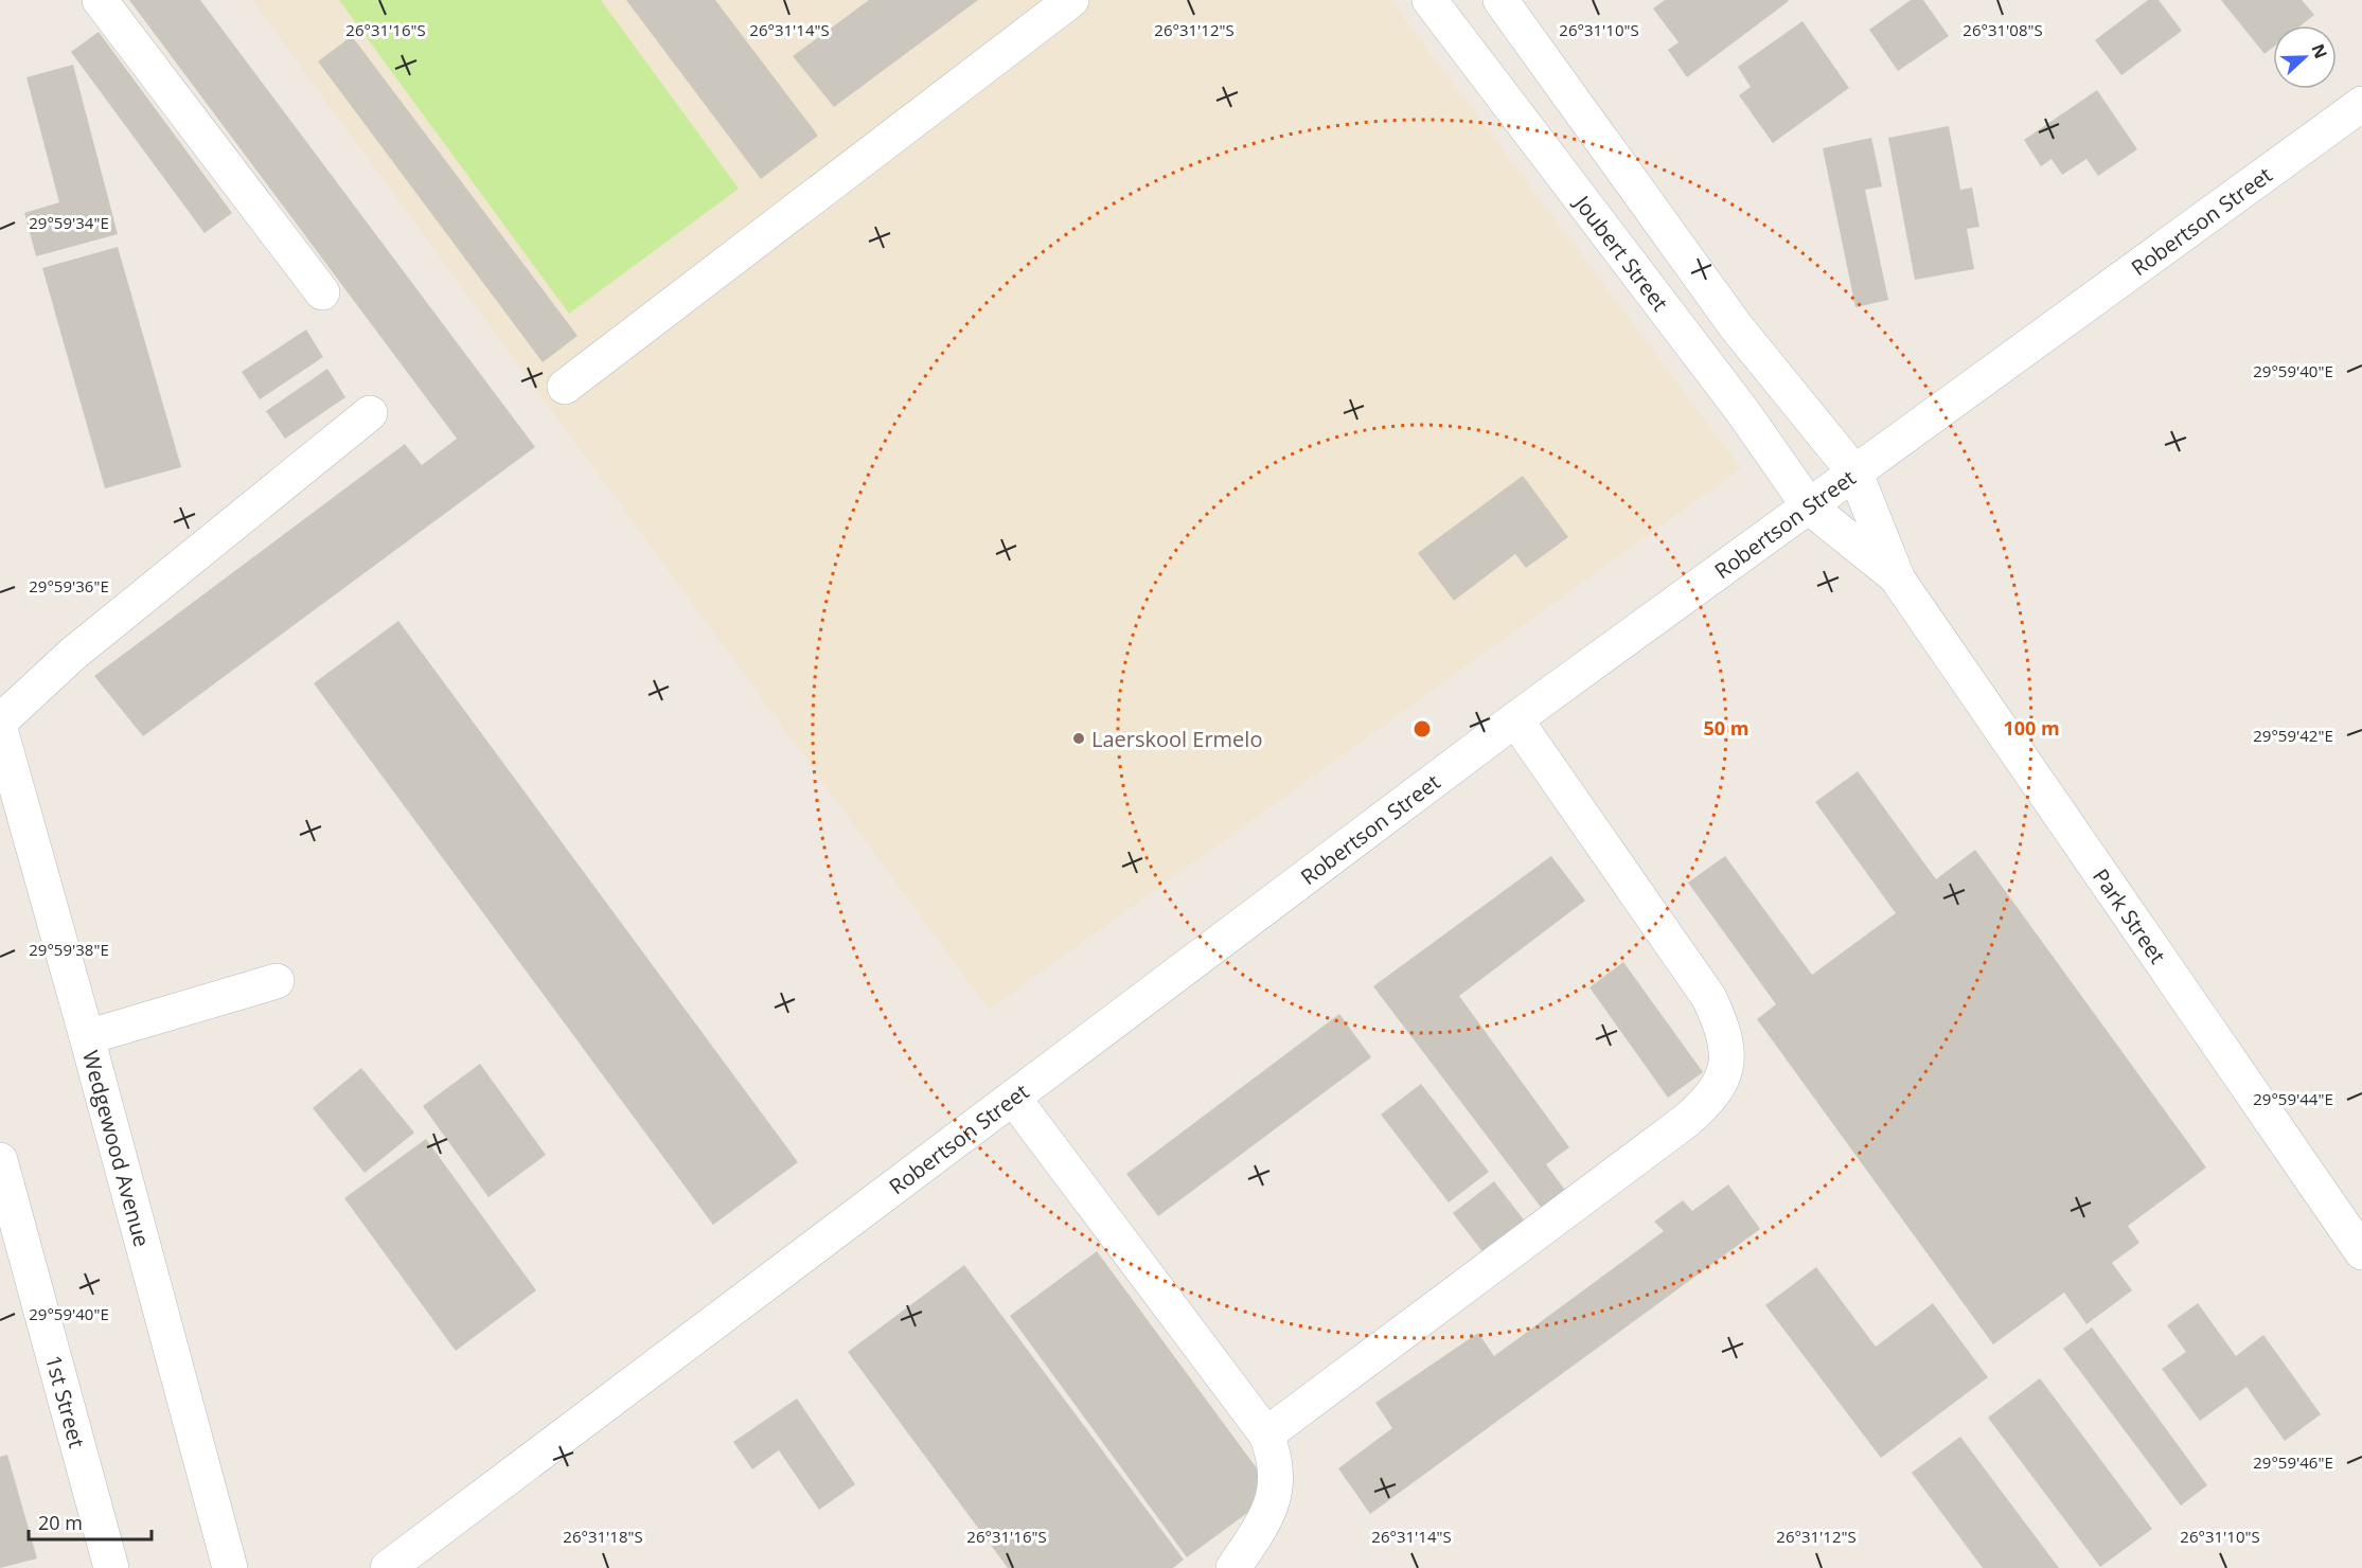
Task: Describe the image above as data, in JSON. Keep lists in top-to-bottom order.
{
  "streets": {
    "street": [
      "Robertson Street",
      "Joubert Street",
      "Park Street",
      "Wedgewood Avenue",
      "1st Street"
    ]
  },
  "crossings": [
    ["Robertson Street", "Joubert Street"],
    ["Robertson Street", "Park Street"],
    ["Joubert Street", "Park Street"]
  ],
  "places": ["Laerskool Ermelo"],
  "scale_bar": "20 m",
  "north": "right",
  "coordinates": [
    "26°31'16\"S",
    "26°31'14\"S",
    "26°31'12\"S",
    "26°31'10\"S",
    "26°31'08\"S",
    "29°59'34\"E",
    "29°59'40\"E",
    "29°59'36\"E",
    "29°59'42\"E",
    "29°59'38\"E",
    "29°59'44\"E",
    "29°59'46\"E",
    "26°31'18\"S"
  ],
  "rings": ["50 m", "100 m"]
}
